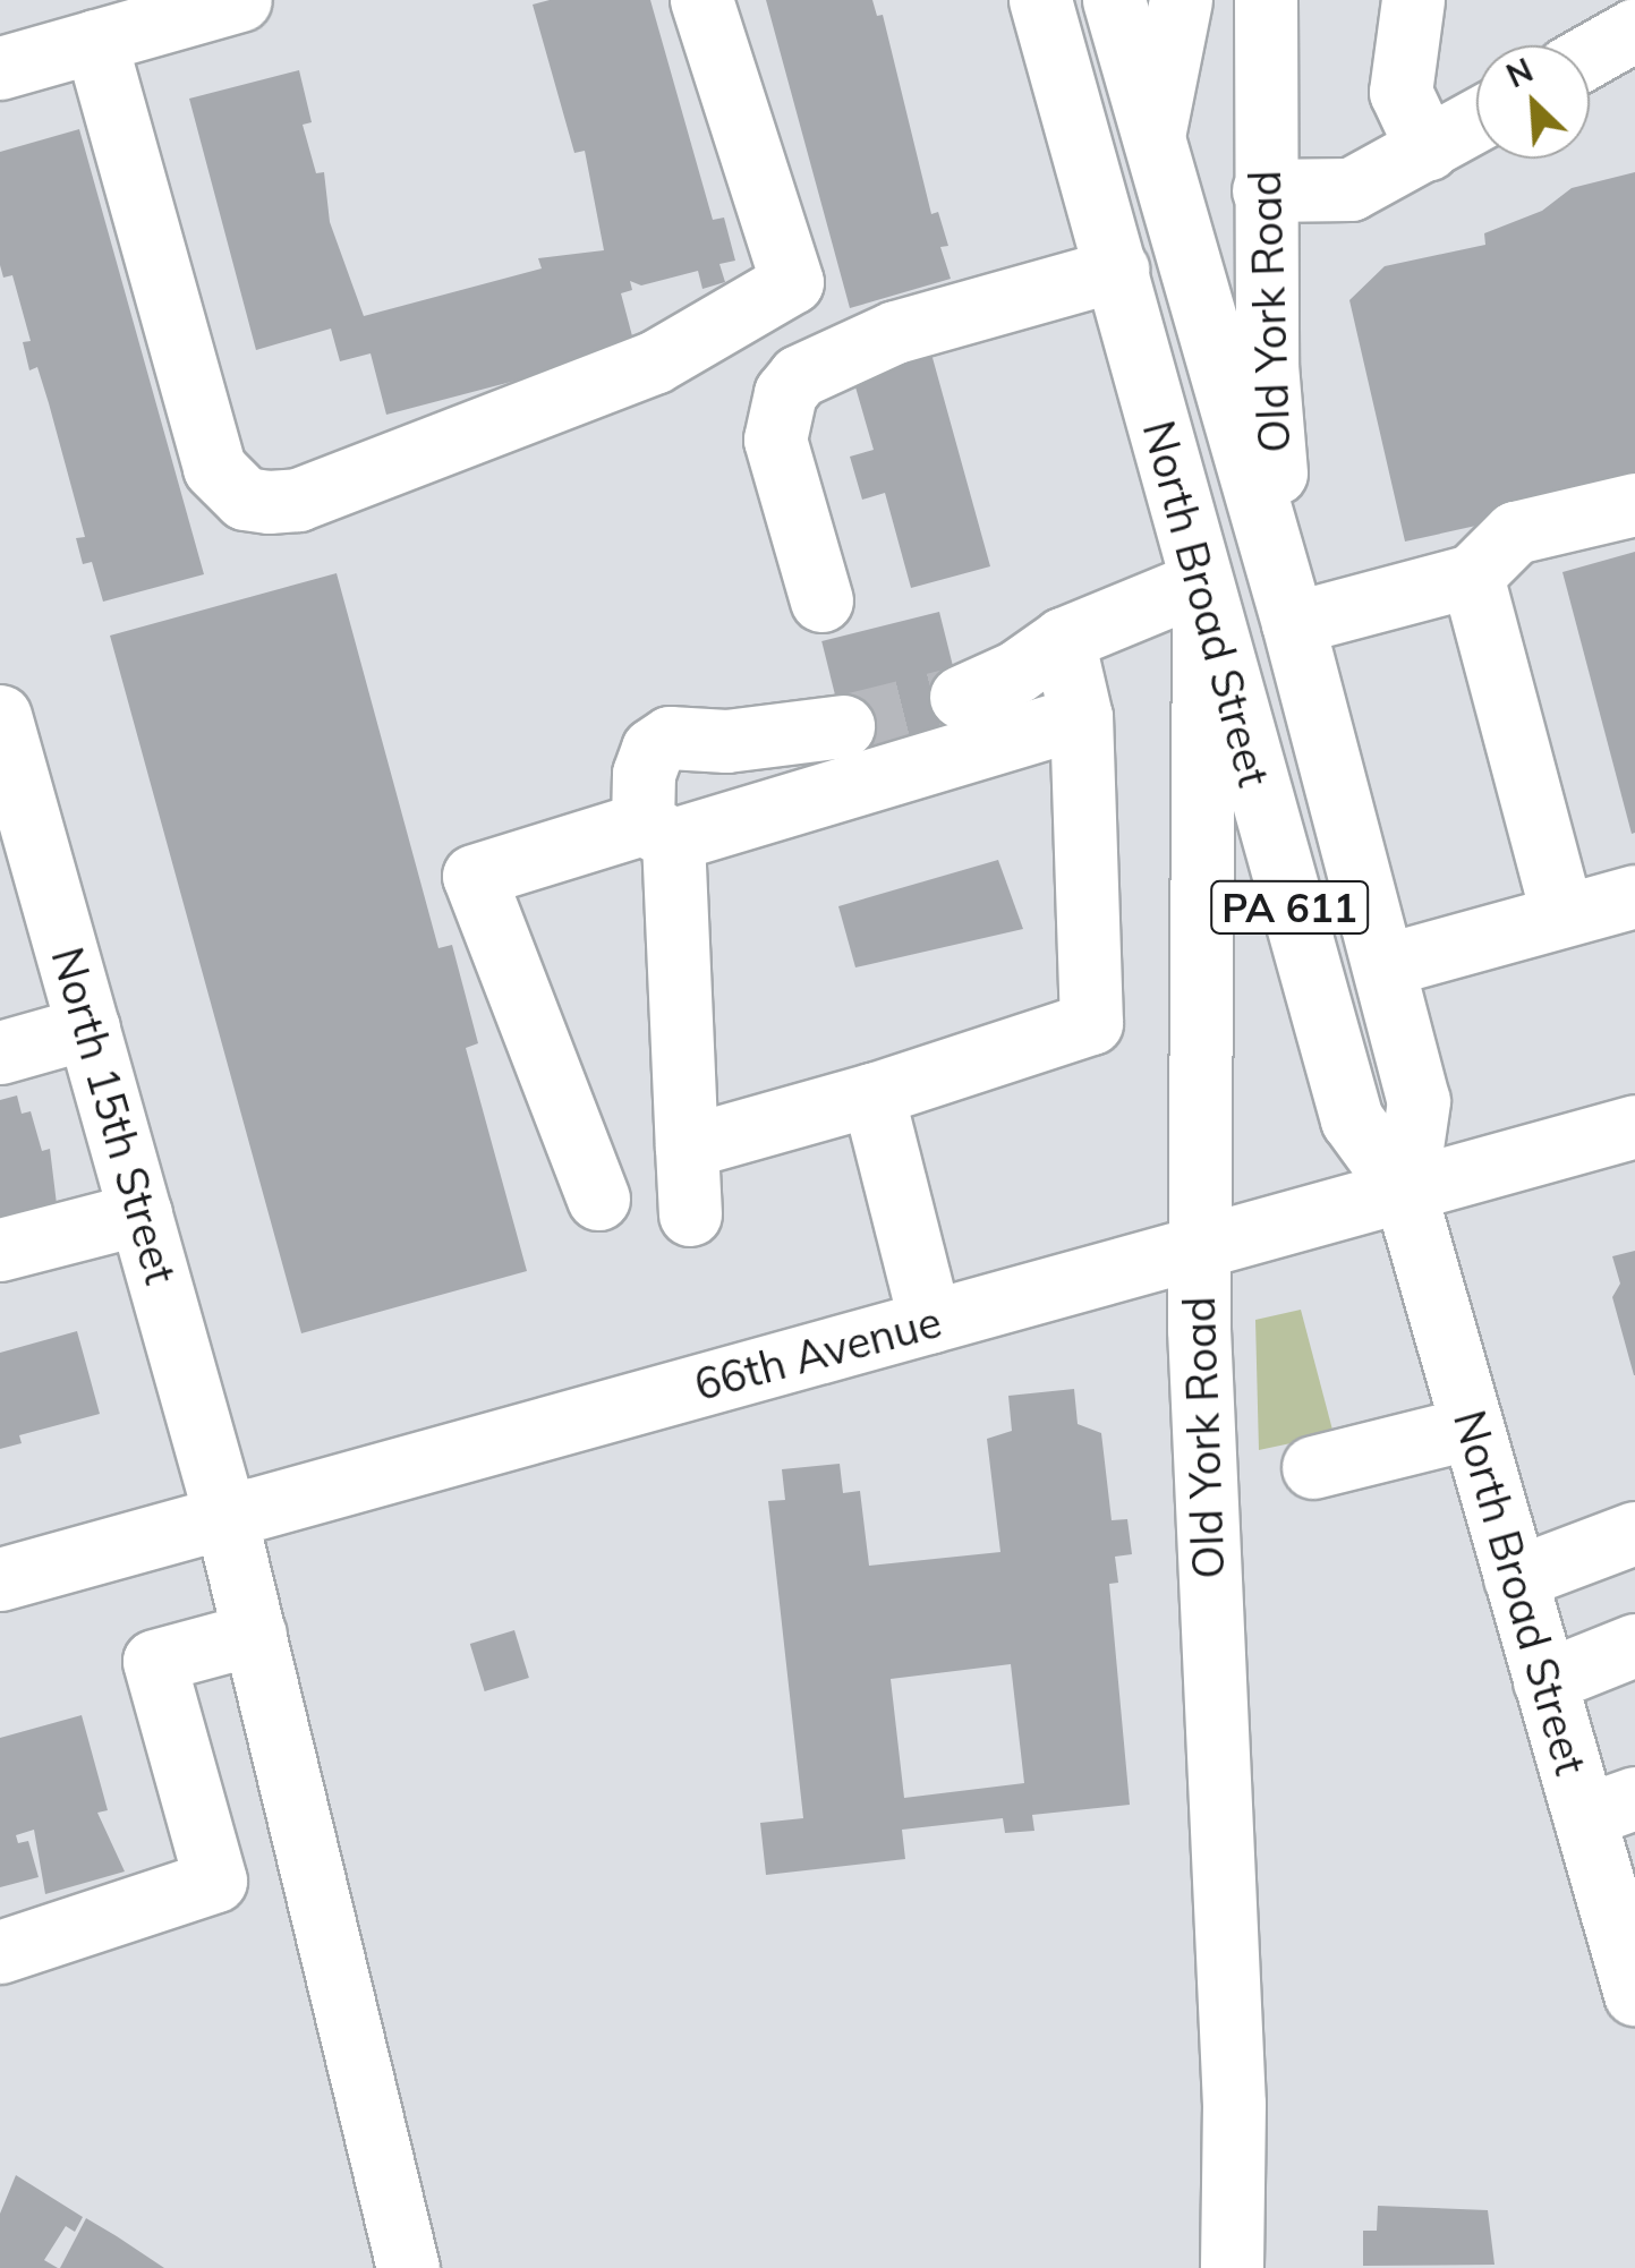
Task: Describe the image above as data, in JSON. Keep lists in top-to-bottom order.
{
  "streets": {
    "street": [
      "Old York Road",
      "North Broad Street",
      "PA 611",
      "North 15th Street",
      "66th Avenue"
    ]
  },
  "crossings": [
    ["Old York Road", "North Broad Street"],
    ["Old York Road", "66th Avenue"],
    ["North Broad Street", "PA 611"],
    ["North Broad Street", "66th Avenue"],
    ["North 15th Street", "66th Avenue"]
  ],
  "north": "top left"
}
